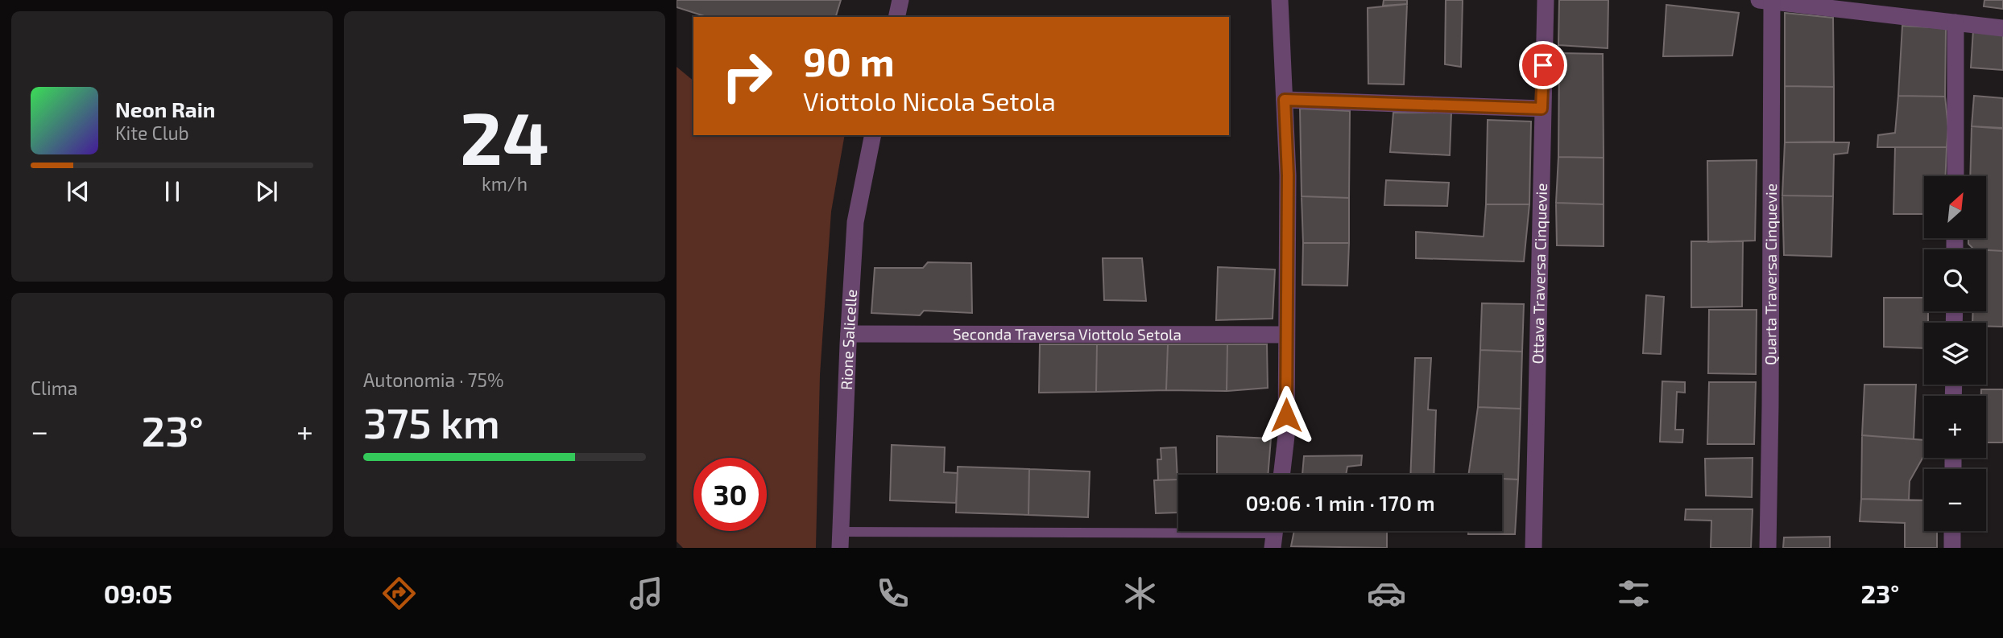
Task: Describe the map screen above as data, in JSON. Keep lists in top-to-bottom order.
{
  "streets": {
    "street": [
      "Ottava Traversa Cinquevie",
      "Quarta Traversa Cinquevie",
      "Seconda Traversa Viottolo Setola",
      "Rione Salicelle"
    ]
  },
  "crossings": [
    ["Seconda Traversa Viottolo Setola", "Rione Salicelle"]
  ],
  "north": "top right",
  "page": {
    "tile": [
      ["24", "km/h"],
      "Clima",
      ["Autonomia · 75%", "375 km"]
    ],
    "turn": ["90 m", "Viottolo Nicola Setola"],
    "song": ["Neon Rain", "Kite Club"],
    "map_buttons": ["+", "−"],
    "heat": ["−", "23°", "+"],
    "limit": "30",
    "trip": "09:06 · 1 min · 170 m",
    "tabs": ["09:05", "23°"]
  }
}
